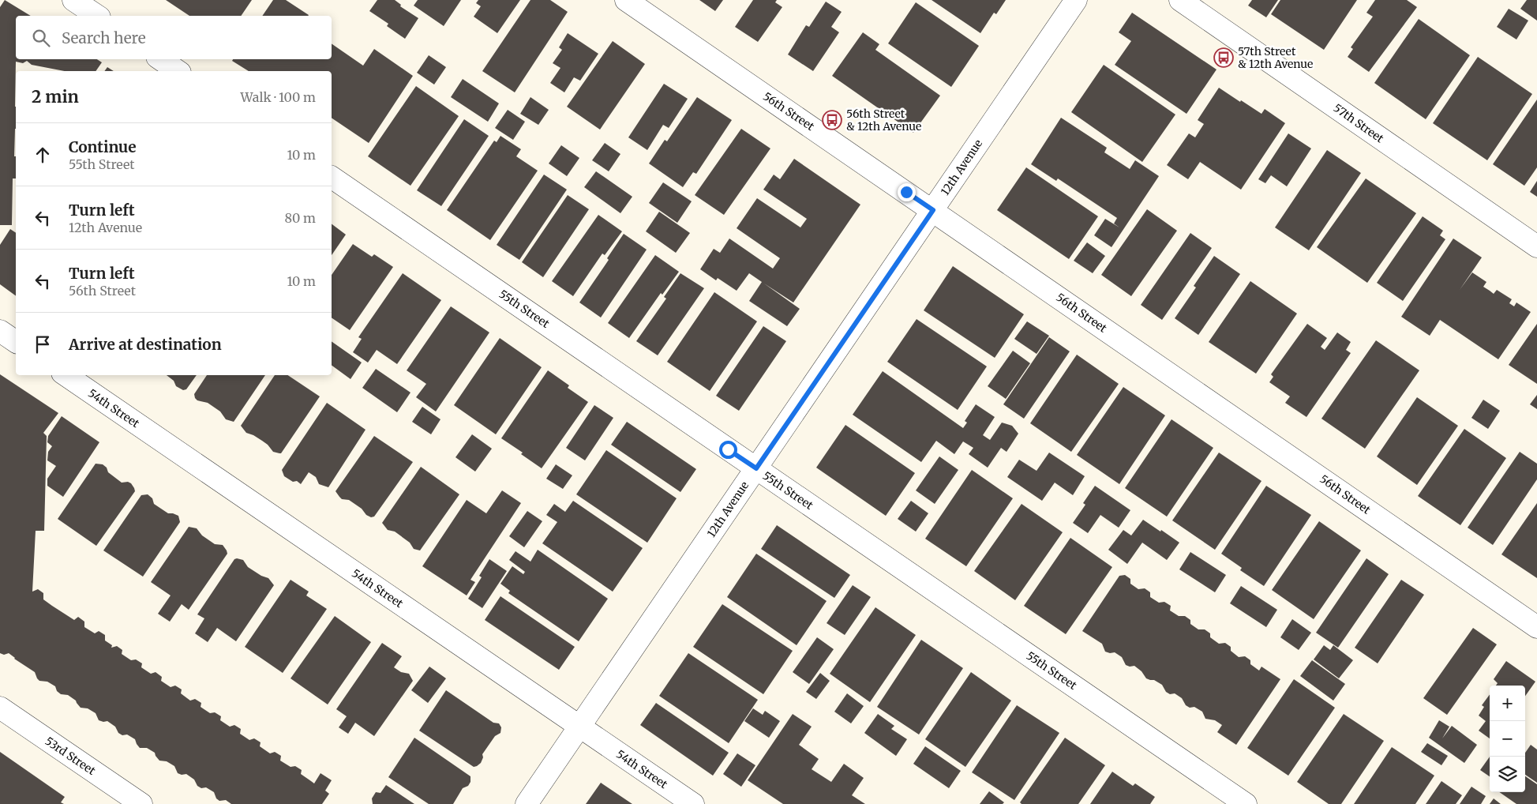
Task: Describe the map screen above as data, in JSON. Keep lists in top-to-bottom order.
{
  "streets": {
    "street": [
      "56th Street",
      "57th Street",
      "12th Avenue",
      "55th Street",
      "54th Street",
      "53rd Street"
    ]
  },
  "crossings": [
    ["56th Street", "12th Avenue"],
    ["12th Avenue", "55th Street"],
    ["12th Avenue", "54th Street"]
  ],
  "places": {
    "bus stop": ["57th Street & 12th Avenue", "56th Street & 12th Avenue"]
  },
  "page": {
    "search": "Search here",
    "heading": ["2 min", "Walk · 100 m"],
    "list": [
      ["Continue", "55th Street", "10 m"],
      ["Turn left", "12th Avenue", "80 m"],
      ["Turn left", "56th Street", "10 m"],
      "Arrive at destination"
    ],
    "map_buttons": ["+", "−"]
  }
}
